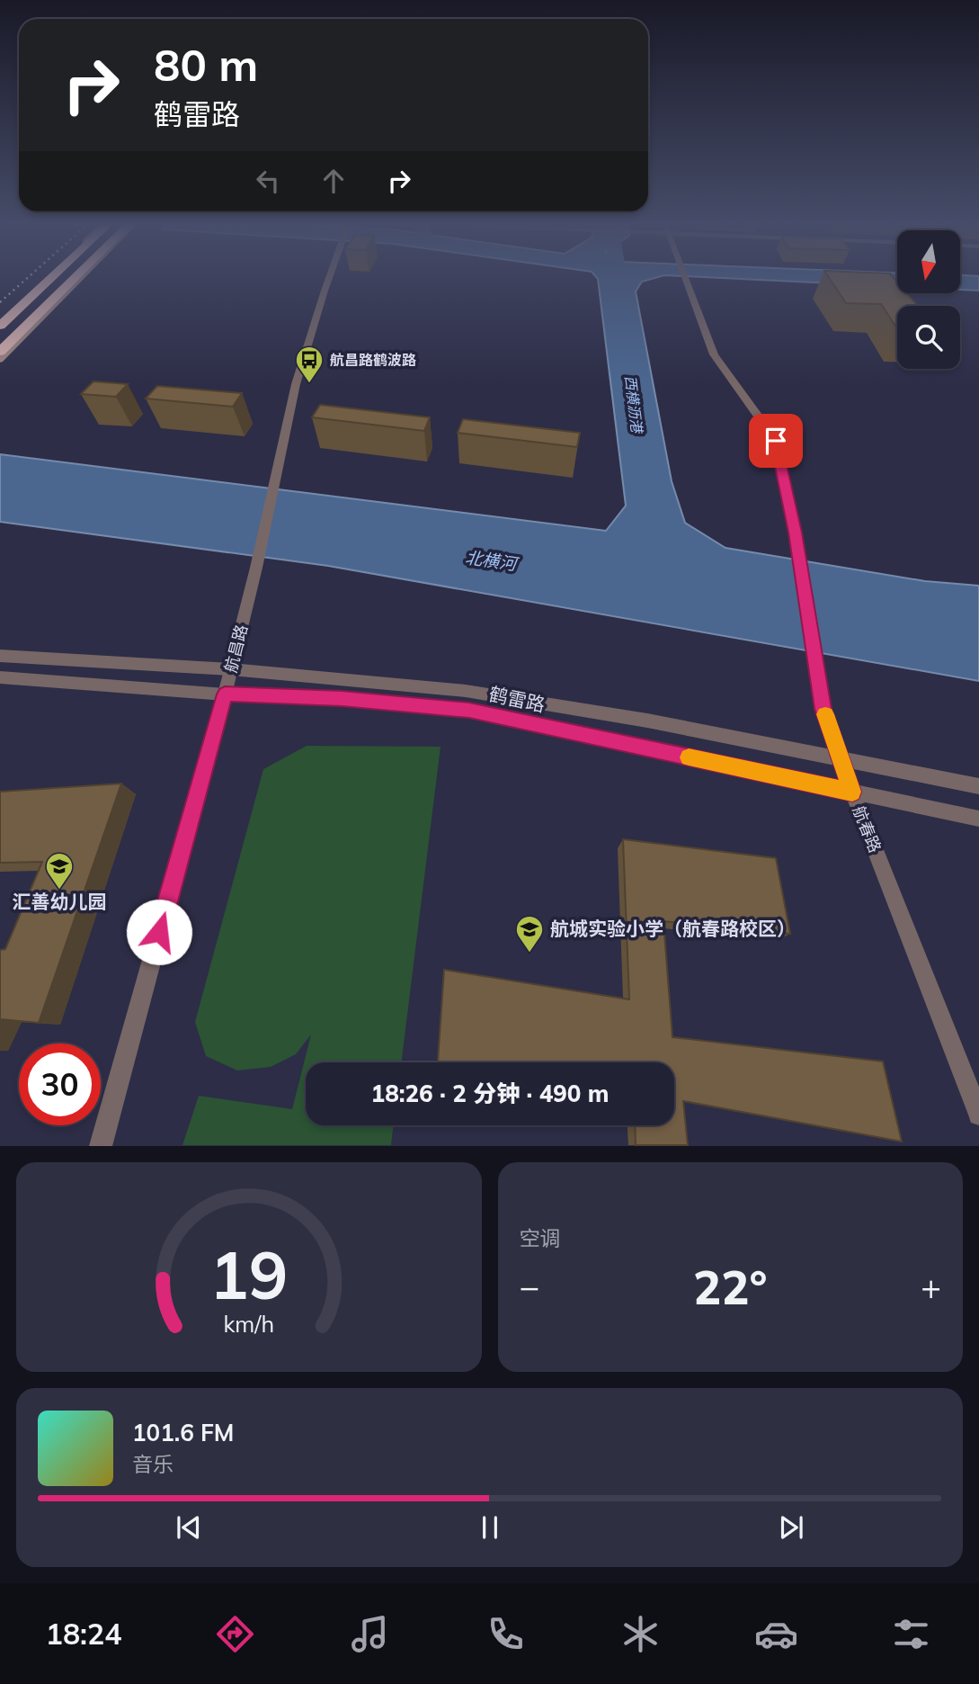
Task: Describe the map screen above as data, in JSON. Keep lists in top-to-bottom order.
{
  "streets": {
    "street": ["航昌路", "鹤雷路", "航春路"]
  },
  "crossings": [
    ["航昌路", "鹤雷路"],
    ["鹤雷路", "航春路"]
  ],
  "water": ["西横沥港", "北横河"],
  "places": {
    "bus stop": ["航昌路鹤波路"],
    "school or university": ["汇善幼儿园", "航城实验小学（航春路校区）"]
  },
  "north": "bottom",
  "page": {
    "turn": ["80 m", "鹤雷路"],
    "limit": "30",
    "trip": "18:26 · 2 分钟 · 490 m",
    "tile": "空调",
    "heat": ["−", "22°", "+"],
    "song": ["101.6 FM", "音乐"],
    "tabs": "18:24",
    "gauge": ["19", "km/h"]
  }
}
